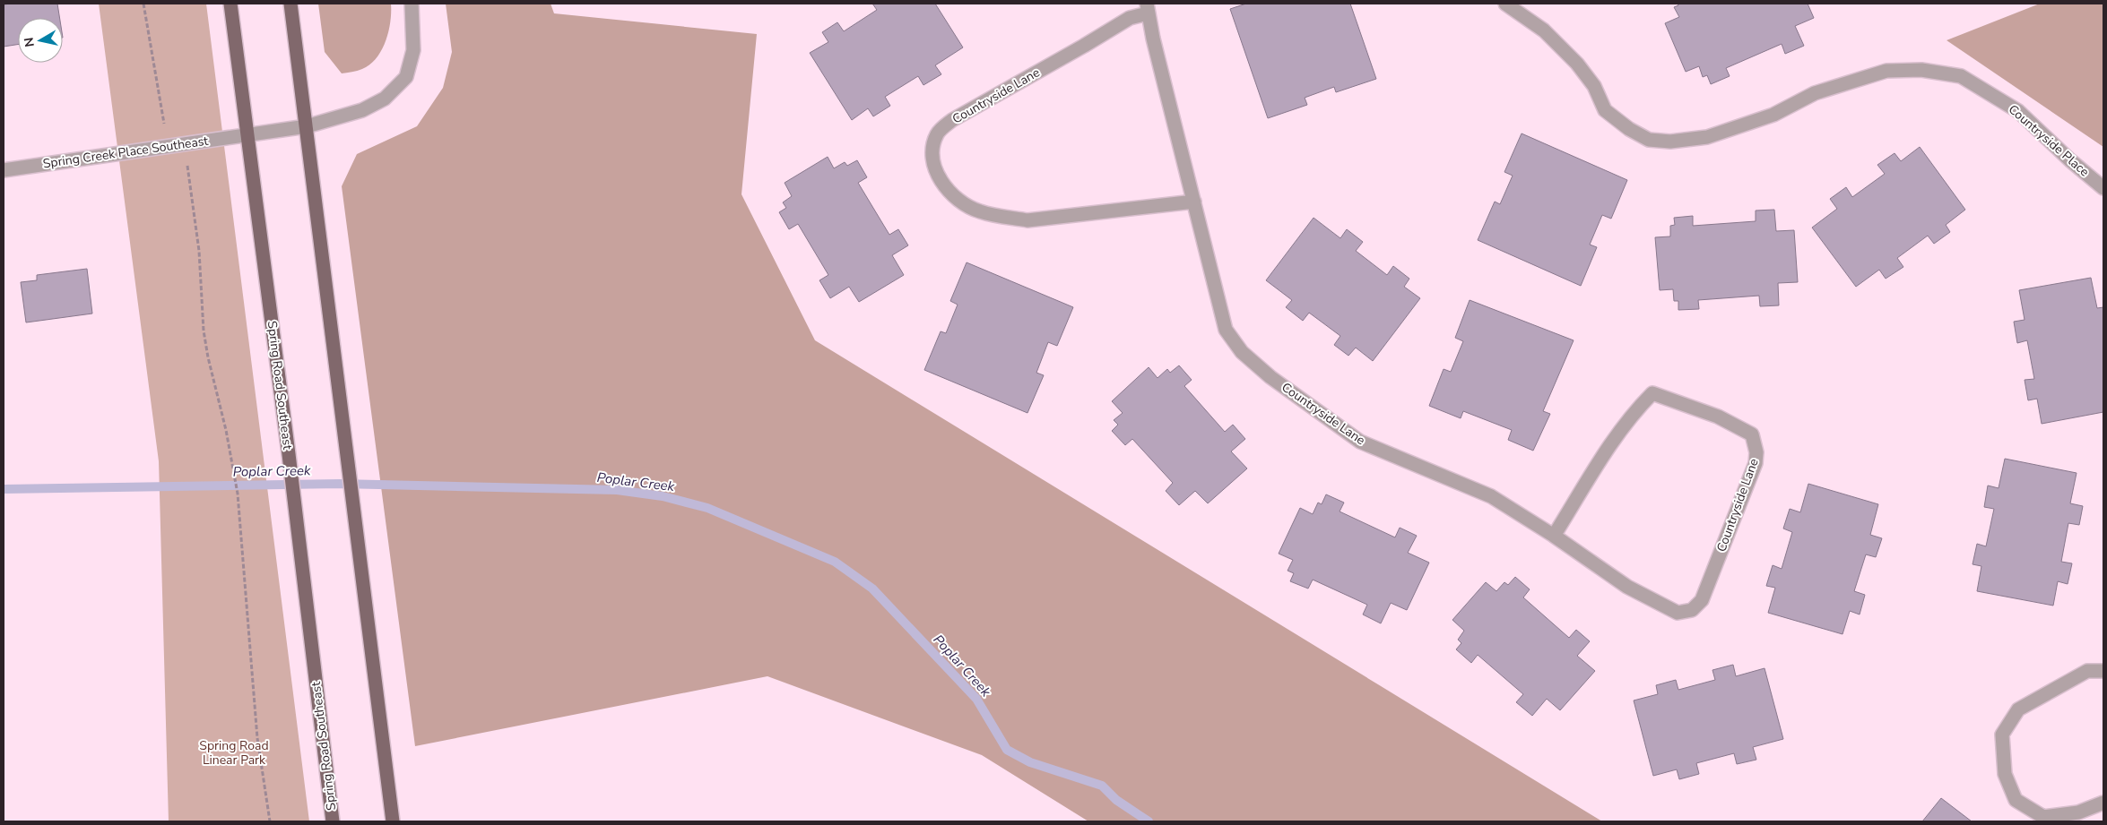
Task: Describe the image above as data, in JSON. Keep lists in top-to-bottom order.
{
  "streets": {
    "main road": ["Spring Road Southeast"],
    "street": ["Countryside Lane", "Countryside Place", "Spring Creek Place Southeast"]
  },
  "crossings": [
    ["Spring Creek Place Southeast", "Spring Road Southeast"]
  ],
  "water": ["Poplar Creek"],
  "parks": ["Spring Road Linear Park"],
  "north": "left"
}
